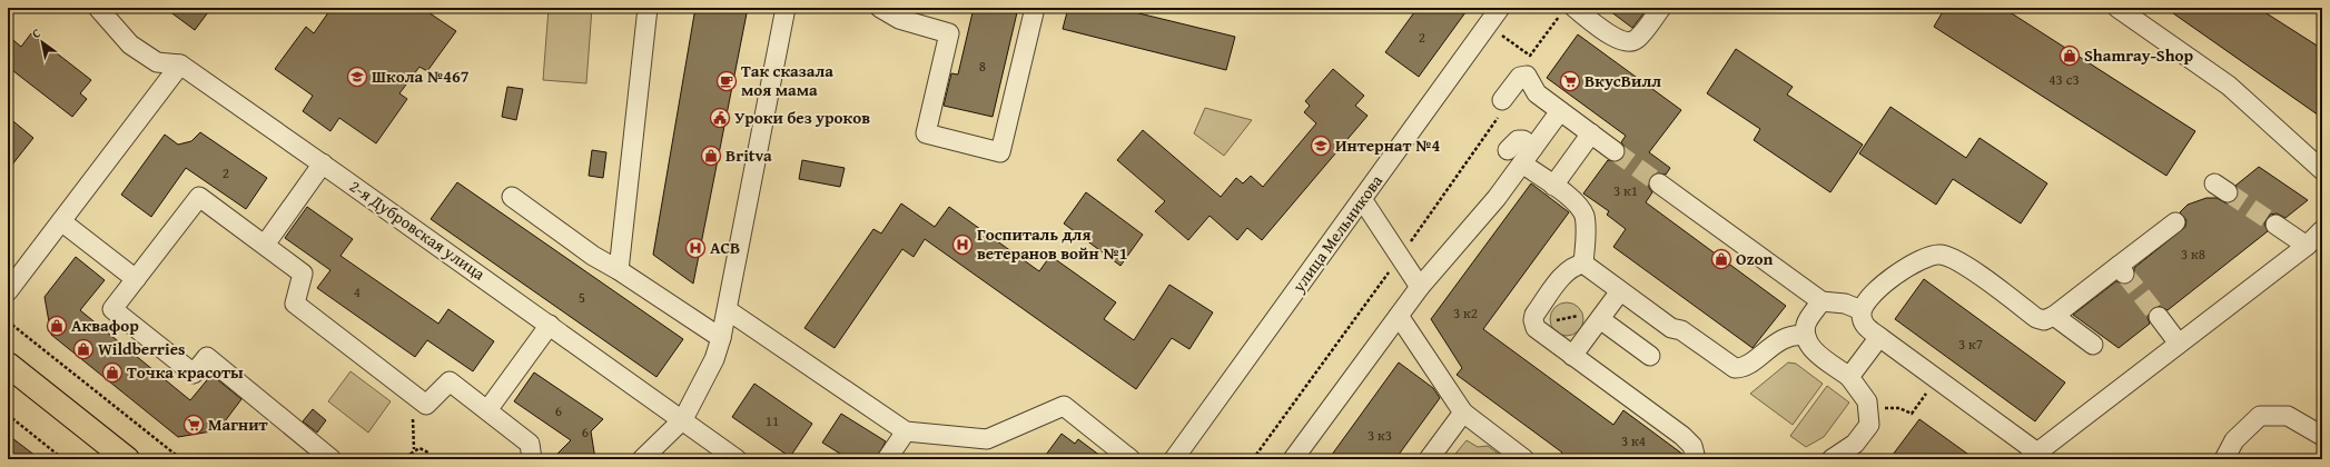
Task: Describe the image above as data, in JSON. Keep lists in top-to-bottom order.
{
  "streets": {
    "street": ["2-я Дубровская улица", "улица Мельникова"]
  },
  "places": {
    "shop": [
      "Shamray-Shop",
      "Britva",
      "Ozon",
      "Аквафор",
      "Wildberries",
      "Точка красоты"
    ],
    "school or university": ["Школа №467", "Интернат №4"],
    "cafe": ["Так сказала моя мама"],
    "supermarket": ["ВкусВилл", "Магнит"],
    "public building": ["Уроки без уроков"],
    "hospital": ["Госпиталь для ветеранов войн №1", "АСВ"]
  },
  "house_numbers": [
    "2",
    "8",
    "43 с3",
    "2",
    "3 к1",
    "3 к8",
    "4",
    "5",
    "3 к2",
    "3 к7",
    "6",
    "11",
    "6",
    "3 к3",
    "3 к4"
  ],
  "north": "top left"
}
